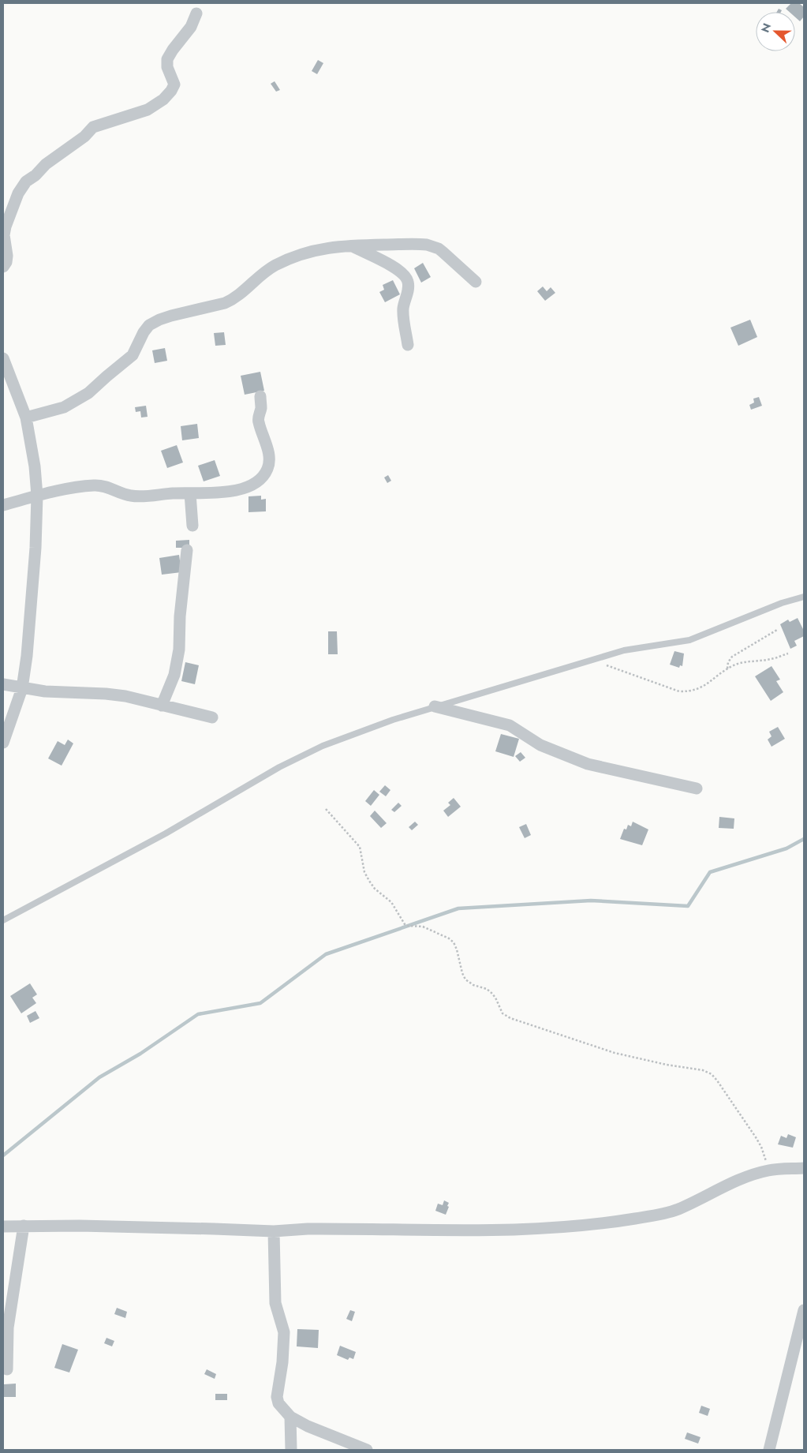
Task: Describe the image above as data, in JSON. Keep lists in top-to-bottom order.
{
  "north": "left"
}
